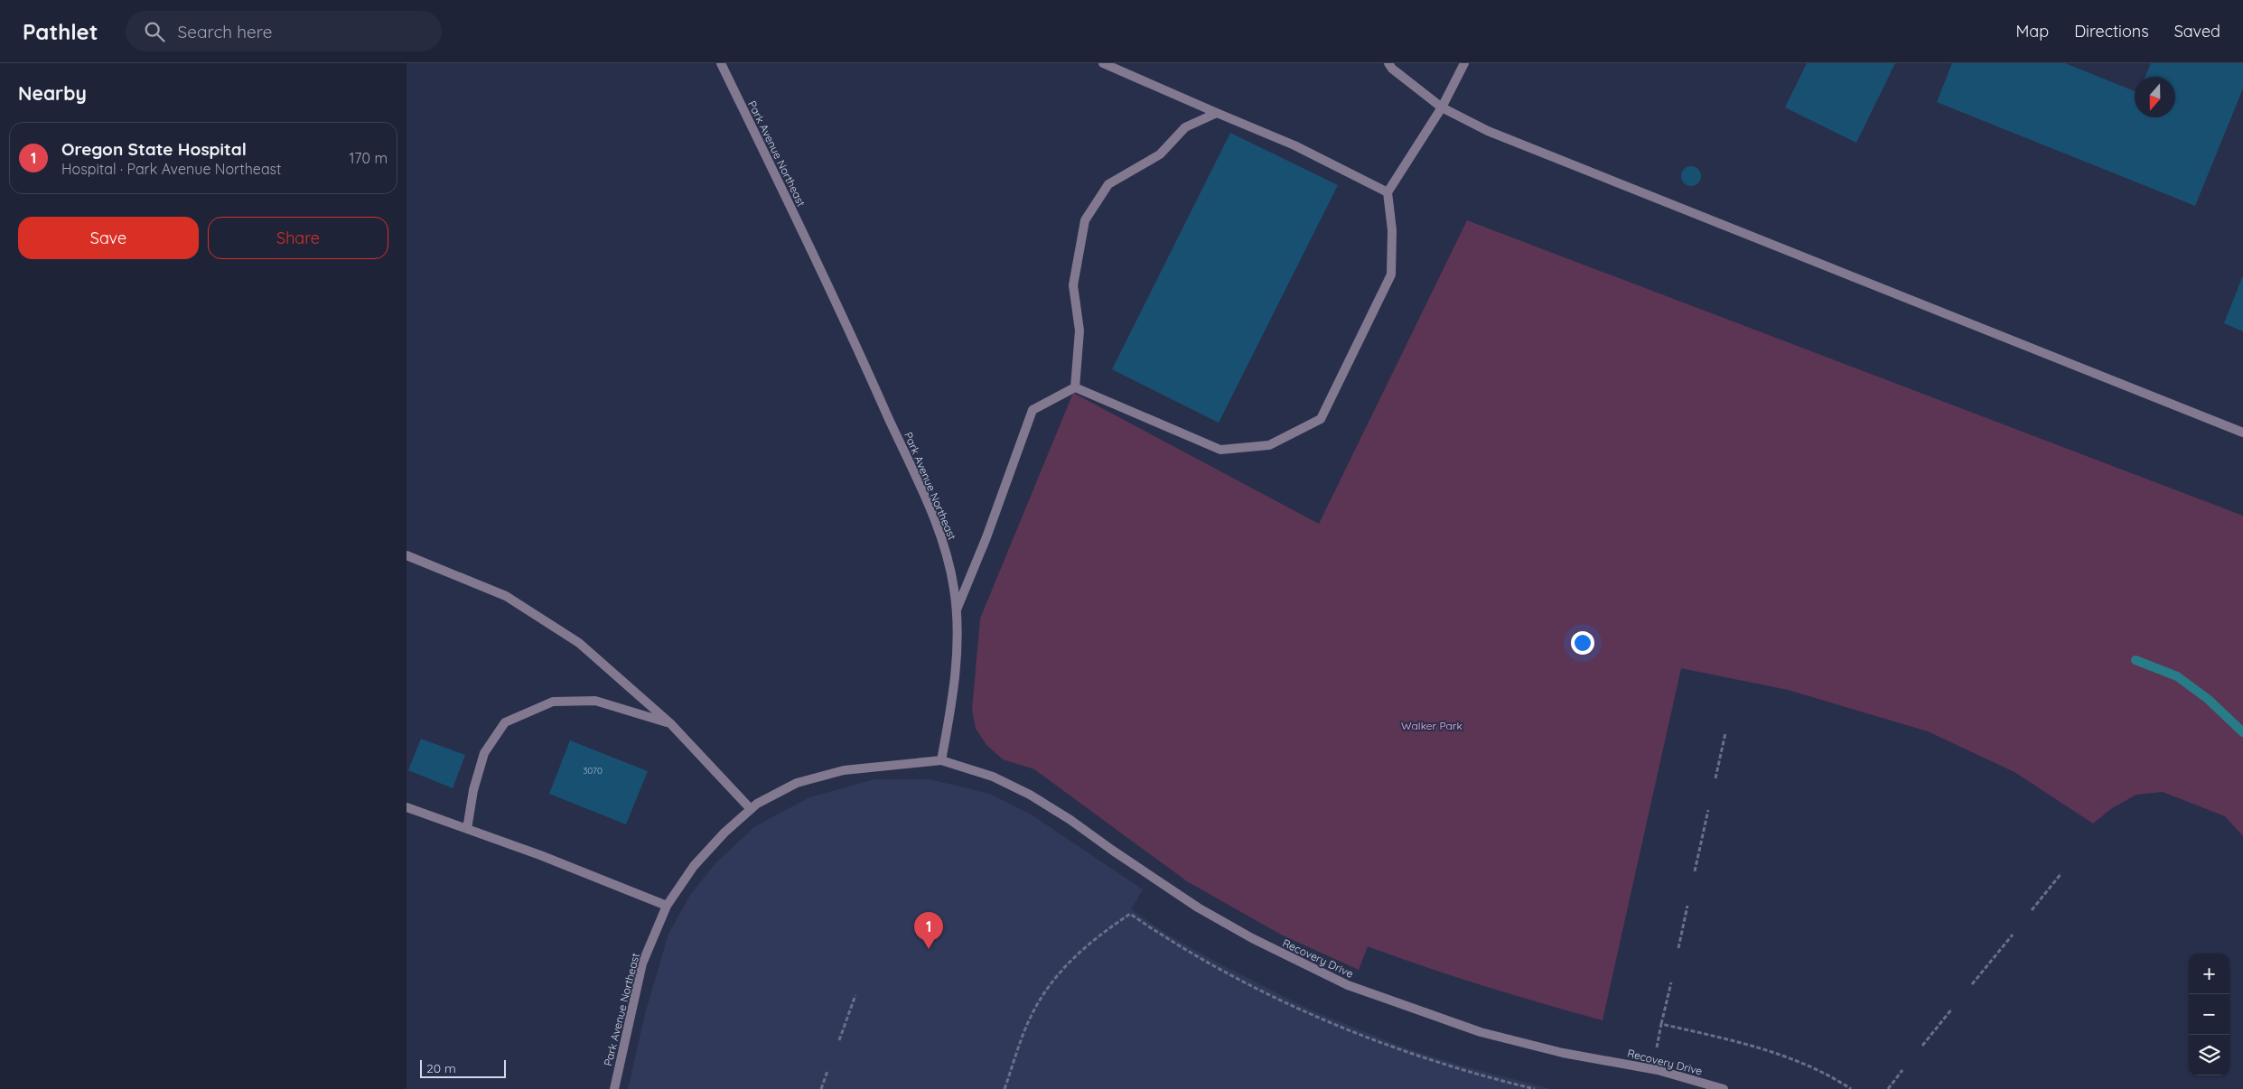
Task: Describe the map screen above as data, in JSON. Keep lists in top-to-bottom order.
{
  "streets": {
    "street": ["Park Avenue Northeast", "Recovery Drive"]
  },
  "crossings": [
    ["Park Avenue Northeast", "Recovery Drive"]
  ],
  "parks": ["Walker Park"],
  "house_numbers": ["3070"],
  "scale_bar": "20 m",
  "north": "bottom",
  "page": {
    "header": "Pathlet",
    "search": "Search here",
    "nav": ["Map", "Directions", "Saved"],
    "heading": "Nearby",
    "list": [
      {
        "mark": "1",
        "name": "Oregon State Hospital",
        "note": "Hospital · Park Avenue Northeast",
        "value": "170 m"
      }
    ],
    "buttons": ["Save", "Share"],
    "pins": "1",
    "map_buttons": ["+", "−"],
    "scale": "20 m"
  }
}
